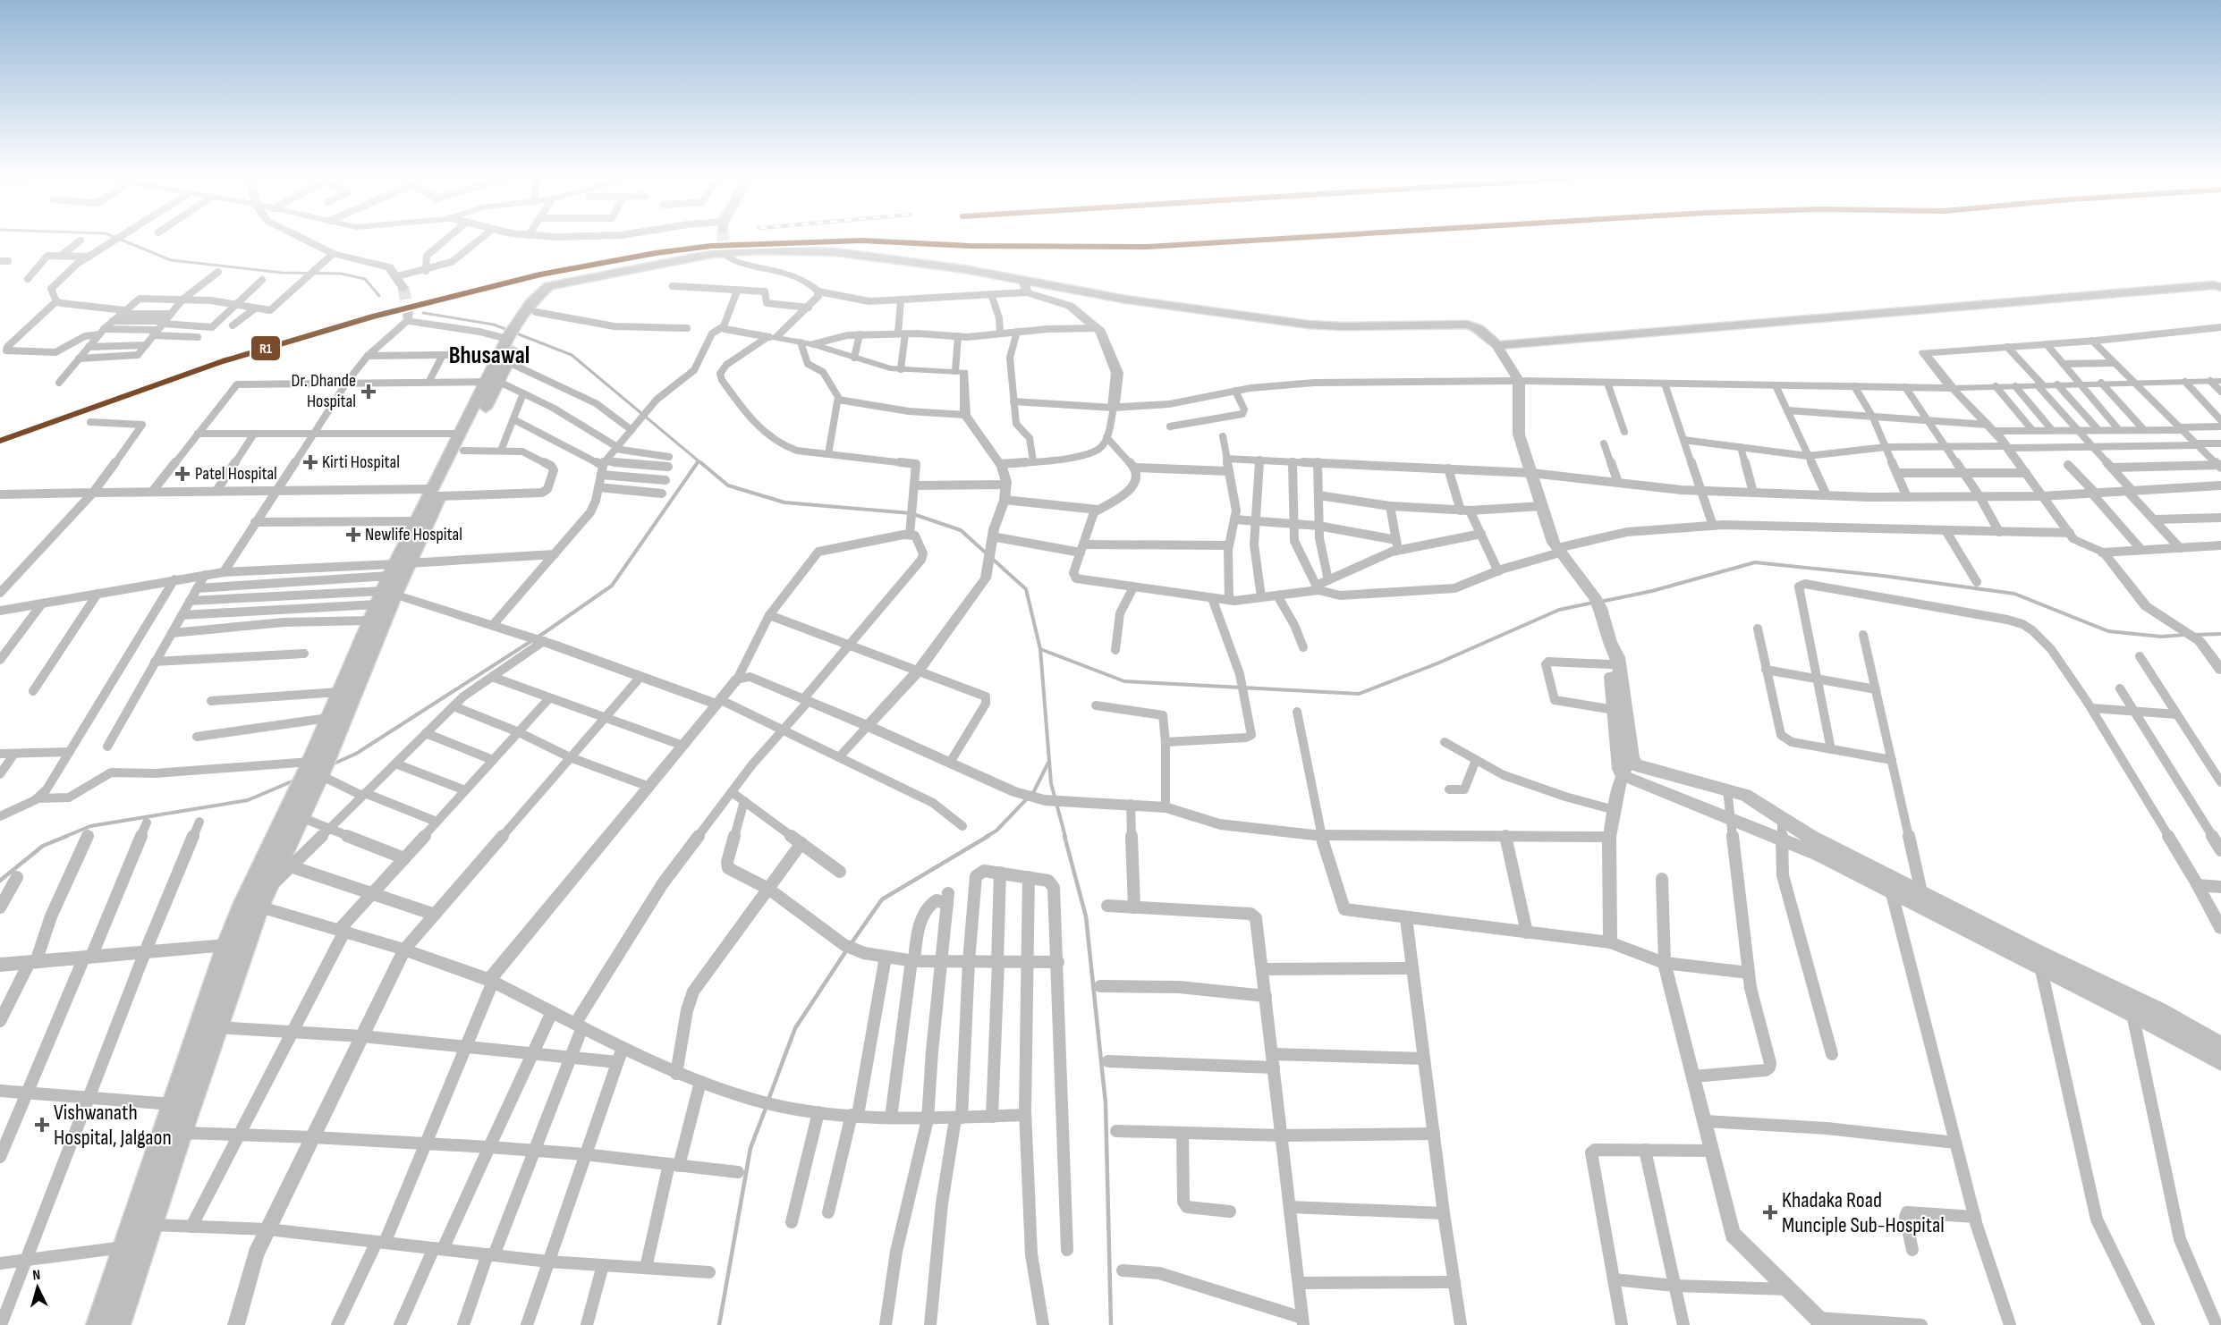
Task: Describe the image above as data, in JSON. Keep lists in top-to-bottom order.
{
  "districts": ["Bhusawal"],
  "places": {
    "health": [
      "Dr. Dhande Hospital",
      "Kirti Hospital",
      "Patel Hospital",
      "Newlife Hospital",
      "Vishwanath Hospital, Jalgaon",
      "Khadaka Road Munciple Sub-Hospital"
    ]
  },
  "lines": ["transit line R1"],
  "north": "top"
}
